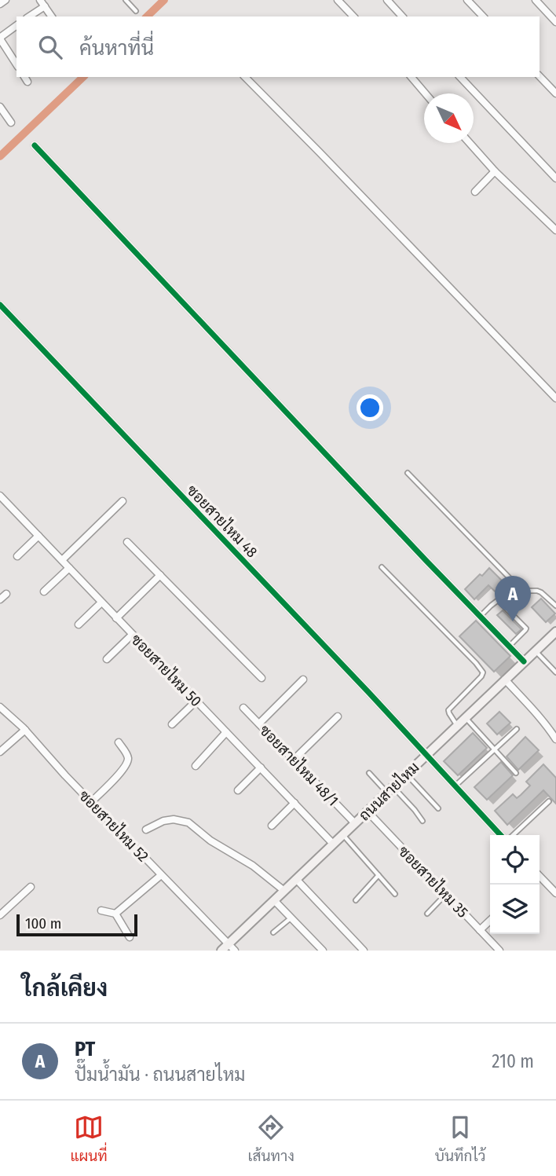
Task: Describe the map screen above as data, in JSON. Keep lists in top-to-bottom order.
{
  "streets": {
    "main road": ["ถนนสายไหม"],
    "street": [
      "ซอยสายไหม 48",
      "ซอยสายไหม 50",
      "ซอยสายไหม 48/1",
      "ซอยสายไหม 52",
      "ซอยสายไหม 35"
    ]
  },
  "crossings": [
    ["ซอยสายไหม 48", "ถนนสายไหม"],
    ["ซอยสายไหม 50", "ถนนสายไหม"],
    ["ซอยสายไหม 48/1", "ถนนสายไหม"],
    ["ถนนสายไหม", "ซอยสายไหม 52"],
    ["ถนนสายไหม", "ซอยสายไหม 35"]
  ],
  "scale_bar": "100 m",
  "north": "bottom right",
  "page": {
    "search": "ค้นหาที่นี่",
    "pins": "A",
    "scale": "100 m",
    "heading": "ใกล้เคียง",
    "list": [
      {
        "mark": "A",
        "name": "PT",
        "note": "ปั๊มน้ำมัน · ถนนสายไหม",
        "value": "210 m"
      }
    ],
    "nav": ["แผนที่", "เส้นทาง", "บันทึกไว้"]
  }
}
